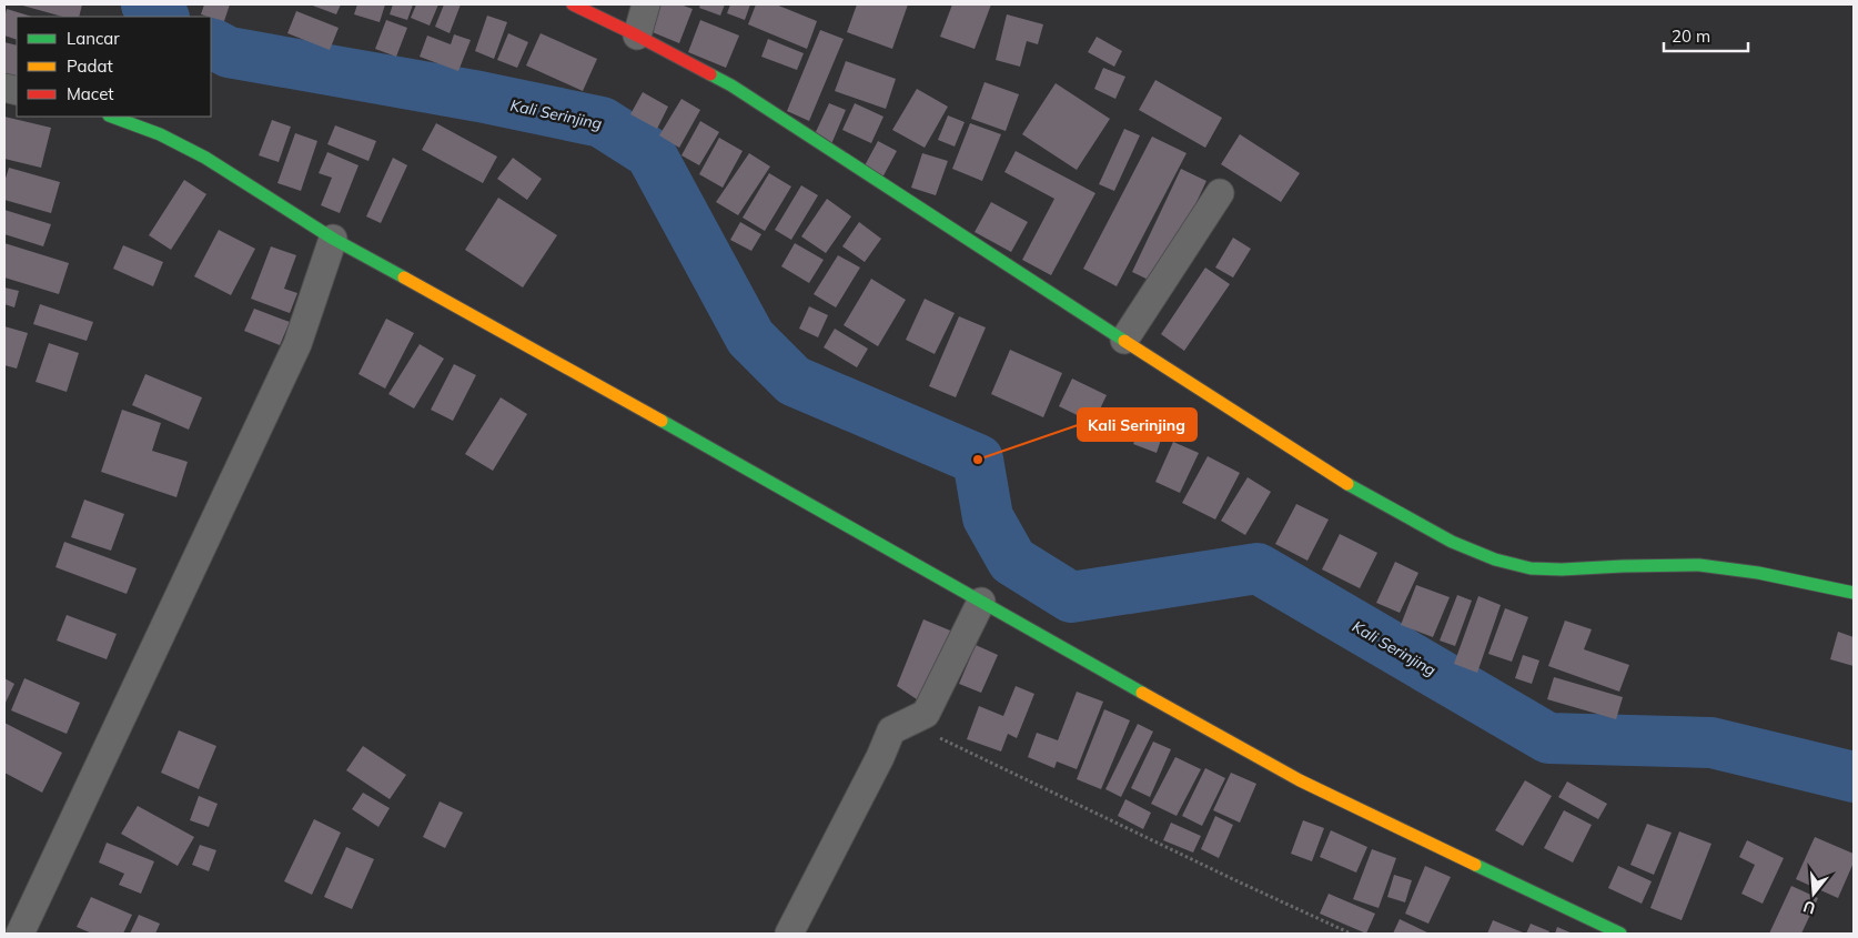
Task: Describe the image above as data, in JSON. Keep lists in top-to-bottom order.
{
  "water": ["Kali Serinjing"],
  "places": ["Kali Serinjing"],
  "legend": ["Lancar", "Padat", "Macet"],
  "scale_bar": "20 m",
  "north": "bottom"
}
